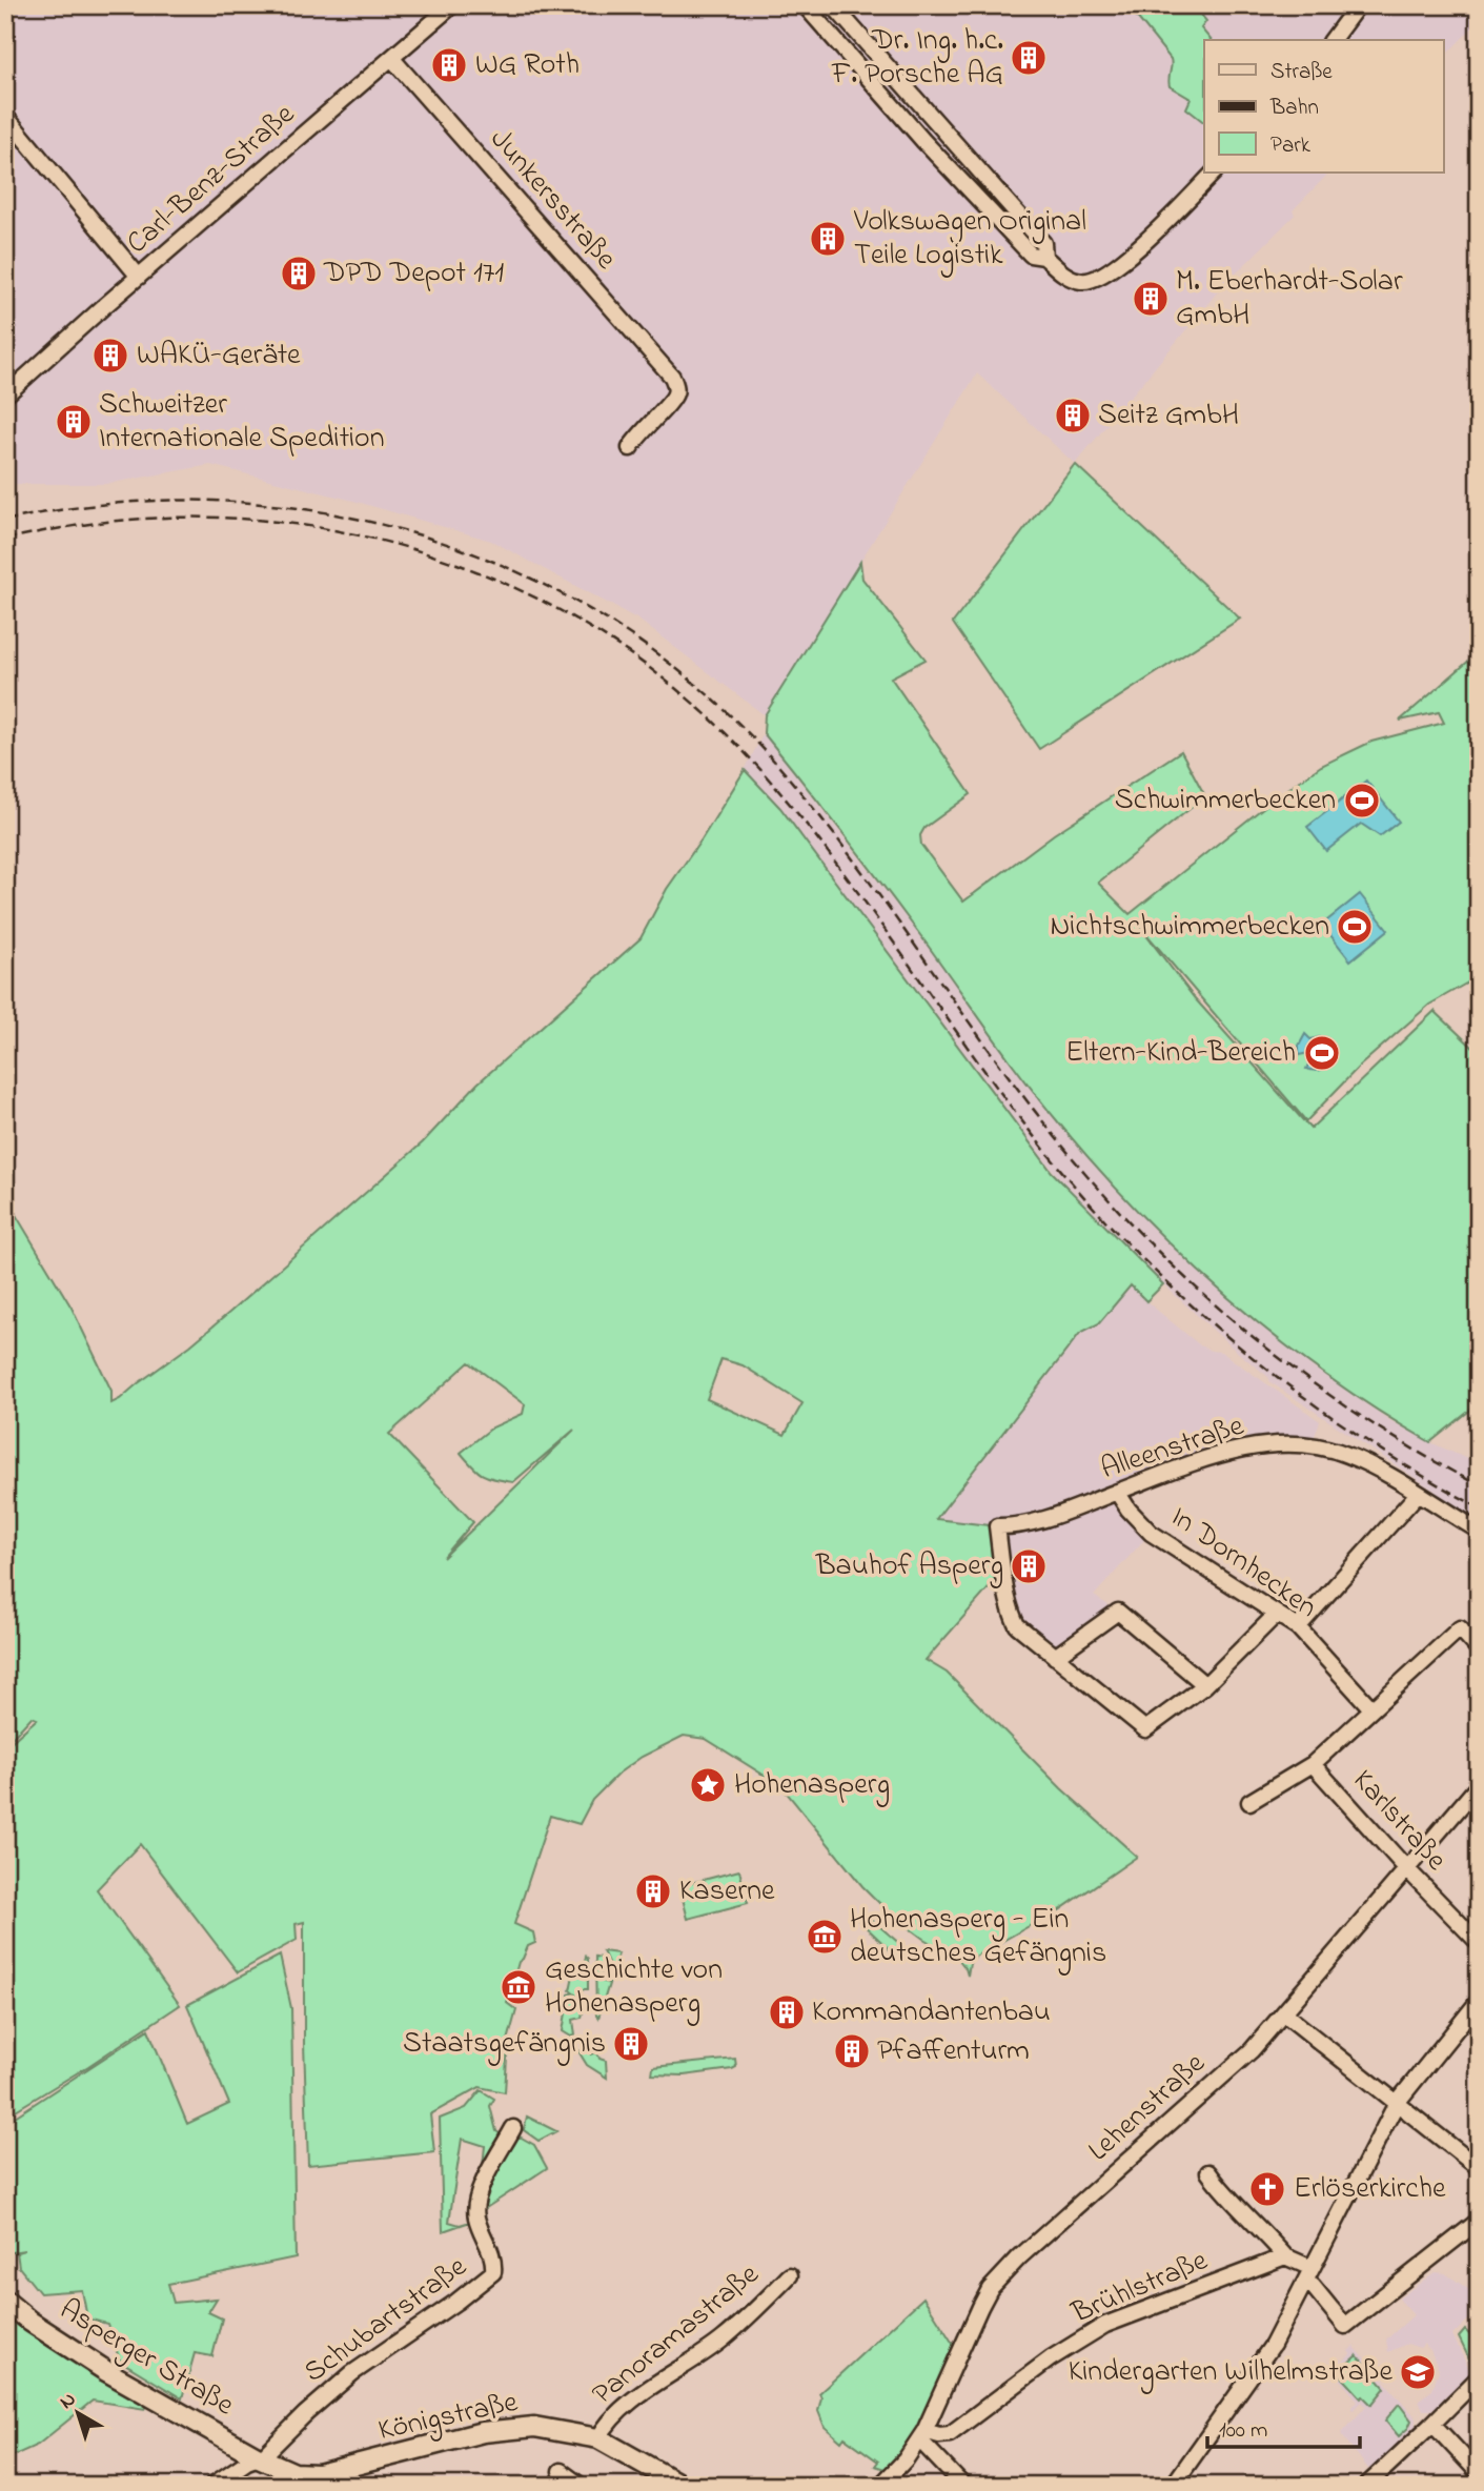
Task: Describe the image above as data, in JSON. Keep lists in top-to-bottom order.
{
  "streets": {
    "main road": ["Asperger Straße", "Königstraße"],
    "street": [
      "Carl-Benz-Straße",
      "Junkersstraße",
      "Alleenstraße",
      "In Dornhecken",
      "Karlstraße",
      "Lehenstraße",
      "Brühlstraße",
      "Schubartstraße",
      "Panoramastraße"
    ]
  },
  "crossings": [
    ["Carl-Benz-Straße", "Junkersstraße"],
    ["Alleenstraße", "In Dornhecken"],
    ["Karlstraße", "Lehenstraße"],
    ["Lehenstraße", "Brühlstraße"],
    ["Schubartstraße", "Asperger Straße"],
    ["Schubartstraße", "Königstraße"],
    ["Panoramastraße", "Königstraße"],
    ["Asperger Straße", "Königstraße"]
  ],
  "places": {
    "building": [
      "Dr. Ing. h.c. F. Porsche AG",
      "WG Roth",
      "Volkswagen Original Teile Logistik",
      "DPD Depot 171",
      "M. Eberhardt-Solar GmbH",
      "WAKÜ-Geräte",
      "Seitz GmbH",
      "Schweitzer Internationale Spedition",
      "Bauhof Asperg",
      "Kaserne",
      "Kommandantenbau",
      "Staatsgefängnis",
      "Pfaffenturm"
    ],
    "sports": ["Schwimmerbecken", "Nichtschwimmerbecken", "Eltern-Kind-Bereich"],
    "place": ["Hohenasperg"],
    "museum": ["Hohenasperg - Ein deutsches Gefängnis", "Geschichte von Hohenasperg"],
    "church": ["Erlöserkirche"],
    "school or university": ["Kindergarten Wilhelmstraße"]
  },
  "legend": ["Straße", "Bahn", "Park"],
  "scale_bar": "100 m",
  "north": "top left"
}
